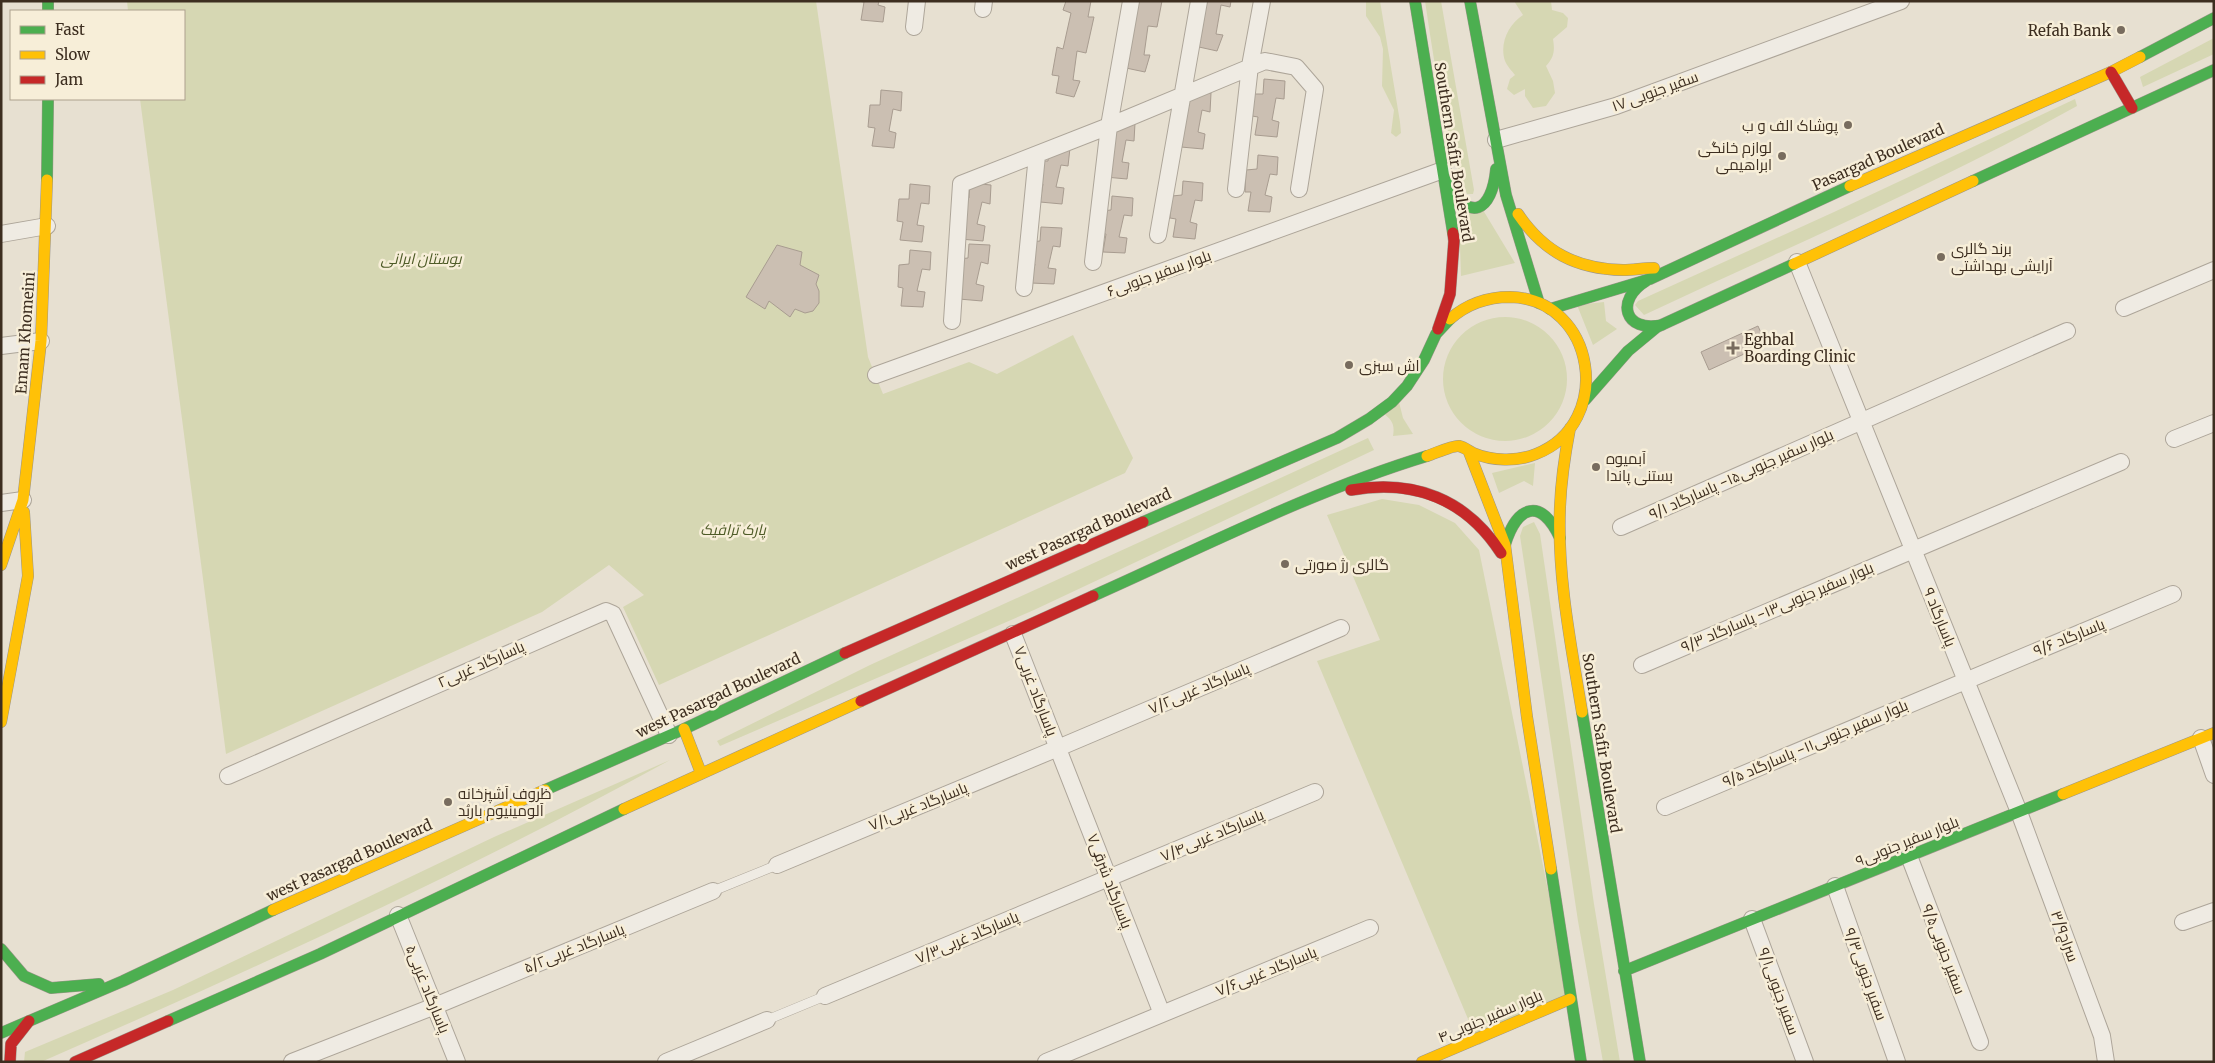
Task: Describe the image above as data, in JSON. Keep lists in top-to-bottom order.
{
  "streets": {
    "main road": [
      "Southern Safir Boulevard",
      "Pasargad Boulevard",
      "Emam Khomeini",
      "west Pasargad Boulevard",
      "بلوار سفیر جنوبی۹",
      "بلوار سفیر جنوبی۴"
    ],
    "street": [
      "سفیر جنوبی ۱۷",
      "بلوار سفیر جنوبی۶",
      "بلوار سفیر جنوبی۱۵- پاسارگاد ۹/۱",
      "بلوار سفیر جنوبی۱۳- پاسارگاد ۹/۳",
      "پاسارگاد ۹",
      "پاسارگاد ۹/۶",
      "پاسارگاد غربی۲",
      "پاسارگاد غربی۷/۲",
      "پاسارگاد غربی۷",
      "بلوار سفیر جنوبی۱۱- پاسارگاد ۹/۵",
      "پاسارگاد غربی۷/۱",
      "پاسارگاد غربی۷/۴",
      "پاسارگاد شرقی۷",
      "سراج۳/۹",
      "پاسارگاد غربی۷/۳",
      "پاسارگاد غربی۵/۲",
      "سفیر جنوبی۹/۵",
      "پاسارگاد غربی۷/۶",
      "سفیر جنوبی۹/۳",
      "پاسارگاد غربی۵",
      "سفیر جنوبی۹/۱"
    ]
  },
  "crossings": [
    ["Southern Safir Boulevard", "بلوار سفیر جنوبی۶"],
    ["Southern Safir Boulevard", "west Pasargad Boulevard"],
    ["Southern Safir Boulevard", "بلوار سفیر جنوبی۹"],
    ["بلوار سفیر جنوبی۱۵- پاسارگاد ۹/۱", "پاسارگاد ۹"],
    ["west Pasargad Boulevard", "پاسارگاد غربی۲"],
    ["بلوار سفیر جنوبی۱۳- پاسارگاد ۹/۳", "پاسارگاد ۹"],
    ["پاسارگاد ۹", "پاسارگاد ۹/۶"],
    ["پاسارگاد ۹", "بلوار سفیر جنوبی۱۱- پاسارگاد ۹/۵"],
    ["پاسارگاد ۹", "بلوار سفیر جنوبی۹"],
    ["پاسارگاد ۹", "سراج۳/۹"],
    ["پاسارگاد ۹/۶", "بلوار سفیر جنوبی۱۱- پاسارگاد ۹/۵"],
    ["پاسارگاد غربی۷/۲", "پاسارگاد غربی۷"],
    ["پاسارگاد غربی۷/۲", "پاسارگاد غربی۷/۱"],
    ["پاسارگاد غربی۷/۲", "پاسارگاد شرقی۷"],
    ["پاسارگاد غربی۷", "پاسارگاد غربی۷/۱"],
    ["پاسارگاد غربی۷", "پاسارگاد شرقی۷"],
    ["پاسارگاد غربی۷/۱", "پاسارگاد شرقی۷"],
    ["پاسارگاد غربی۷/۴", "پاسارگاد شرقی۷"],
    ["پاسارگاد غربی۷/۴", "پاسارگاد غربی۷/۳"],
    ["بلوار سفیر جنوبی۹", "سراج۳/۹"],
    ["بلوار سفیر جنوبی۹", "سفیر جنوبی۹/۵"],
    ["بلوار سفیر جنوبی۹", "سفیر جنوبی۹/۳"],
    ["بلوار سفیر جنوبی۹", "سفیر جنوبی۹/۱"],
    ["پاسارگاد شرقی۷", "پاسارگاد غربی۷/۳"],
    ["پاسارگاد شرقی۷", "پاسارگاد غربی۷/۶"],
    ["پاسارگاد غربی۵/۲", "پاسارگاد غربی۵"]
  ],
  "parks": ["بوستان ایرانی", "پارک ترافیک"],
  "places": {
    "other": [
      "Refah Bank",
      "پوشاک الف و ب",
      "لوازم خانگی ابراهیمی",
      "برند گالری آرایشی بهداشتی",
      "اش سبزی",
      "آبمیوه بستنی پاندا",
      "گالری رژ صورتی",
      "ظروف آشپزخانه آلومینیوم باربُد"
    ],
    "health": ["Eghbal Boarding Clinic"]
  },
  "legend": ["Fast", "Slow", "Jam"]
}
